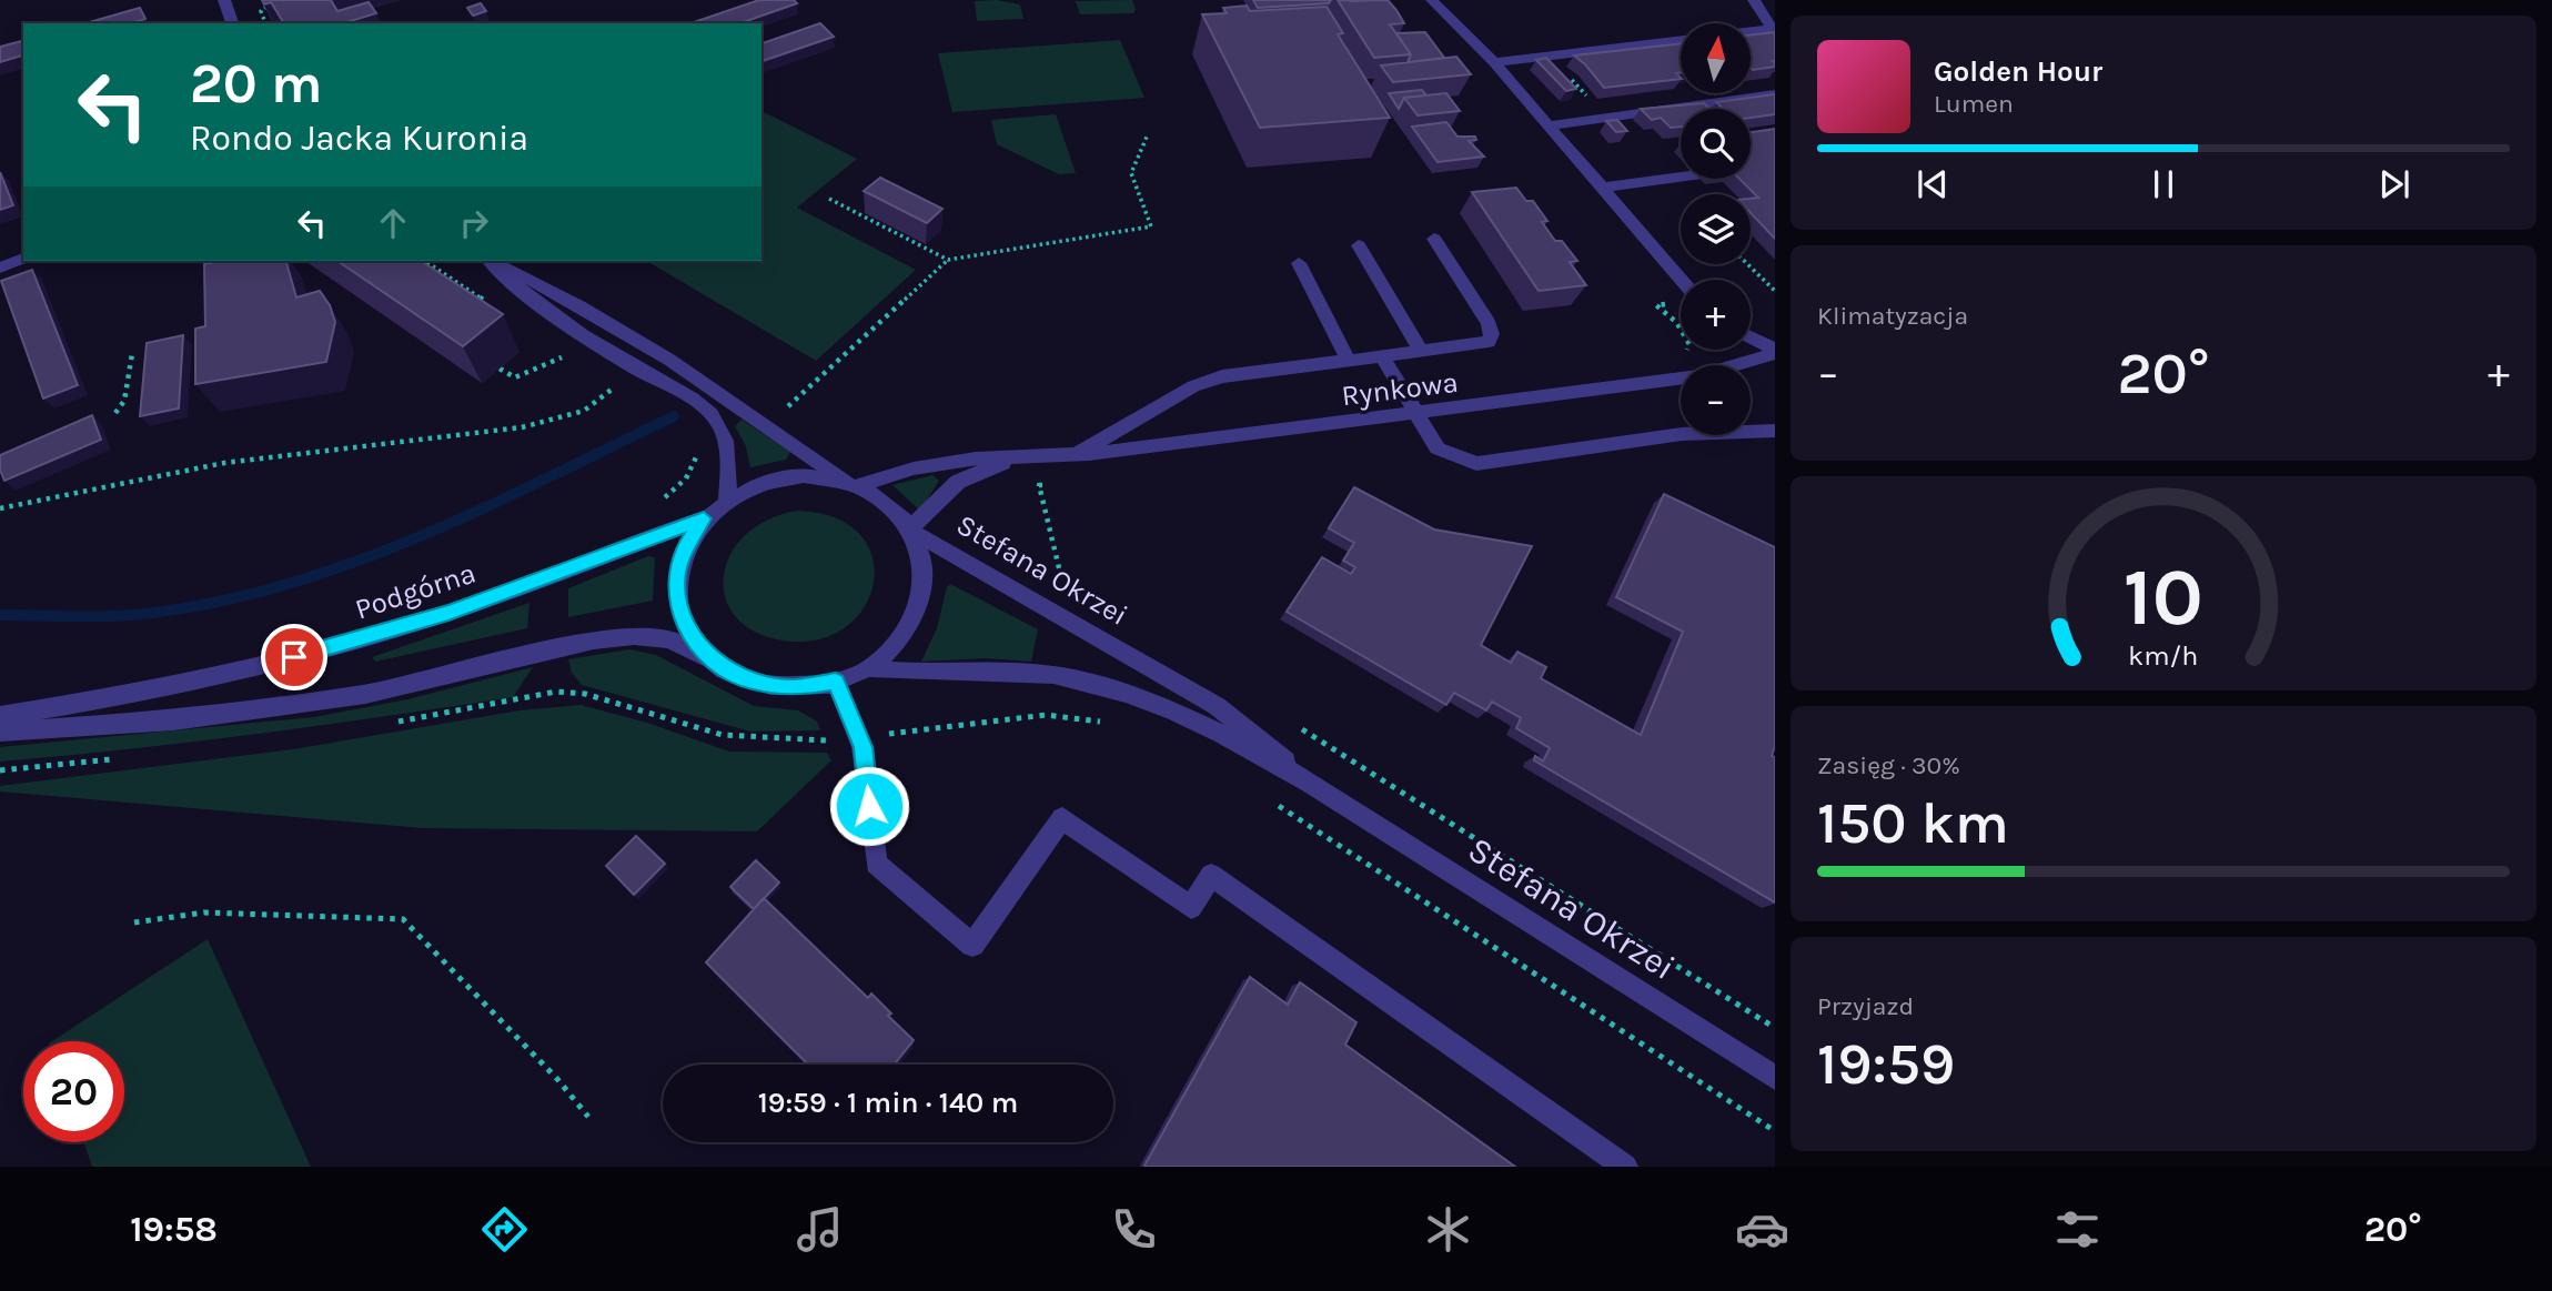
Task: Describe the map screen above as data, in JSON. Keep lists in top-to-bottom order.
{
  "streets": {
    "street": ["Rynkowa", "Stefana Okrzei", "Podgórna"]
  },
  "crossings": [
    ["Rynkowa", "Stefana Okrzei"],
    ["Rynkowa", "Podgórna"],
    ["Stefana Okrzei", "Podgórna"]
  ],
  "north": "top",
  "page": {
    "map_buttons": ["+", "−"],
    "turn": ["20 m", "Rondo Jacka Kuronia"],
    "song": ["Golden Hour", "Lumen"],
    "tile": [
      "Klimatyzacja",
      ["Zasięg · 30%", "150 km"],
      ["Przyjazd", "19:59"]
    ],
    "heat": ["−", "20°", "+"],
    "limit": "20",
    "trip": "19:59 · 1 min · 140 m",
    "tabs": ["19:58", "20°"],
    "gauge": ["10", "km/h"]
  }
}
